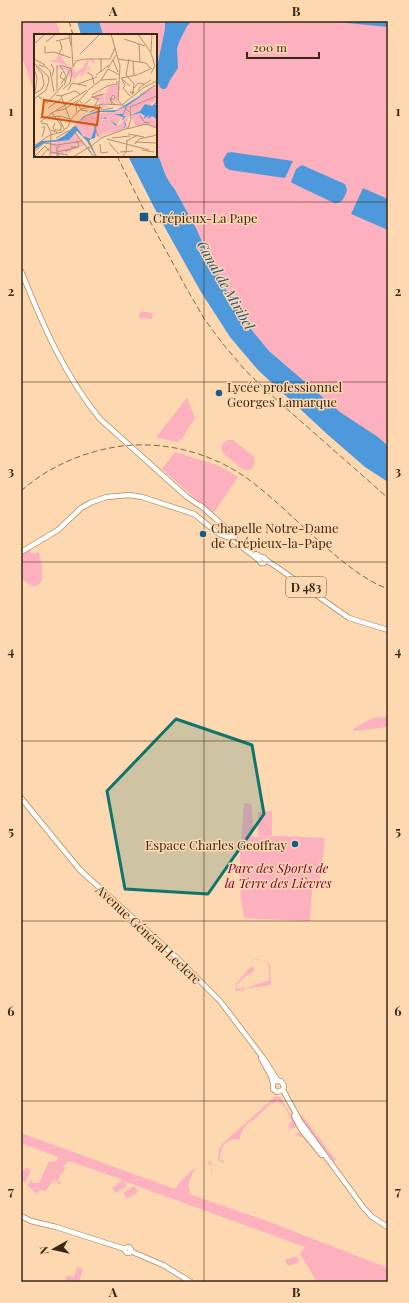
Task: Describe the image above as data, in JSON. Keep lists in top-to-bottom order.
{
  "streets": {
    "main road": ["D 483", "Avenue Général Leclerc"]
  },
  "water": ["Canal de Miribel"],
  "parks": ["Parc des Sports de la Terre des Lièvres"],
  "places": {
    "transit": ["Crépieux-La Pape"],
    "other": ["Lycée professionnel Georges Lamarque", "Chapelle Notre-Dame de Crépieux-la-Pape", "Espace Charles Geoffray"]
  },
  "scale_bar": "200 m",
  "north": "left",
  "grid": {
    "columns": ["A", "B"],
    "rows": [
      "1",
      "2",
      "3",
      "4",
      "5",
      "6",
      "7"
    ]
  }
}
